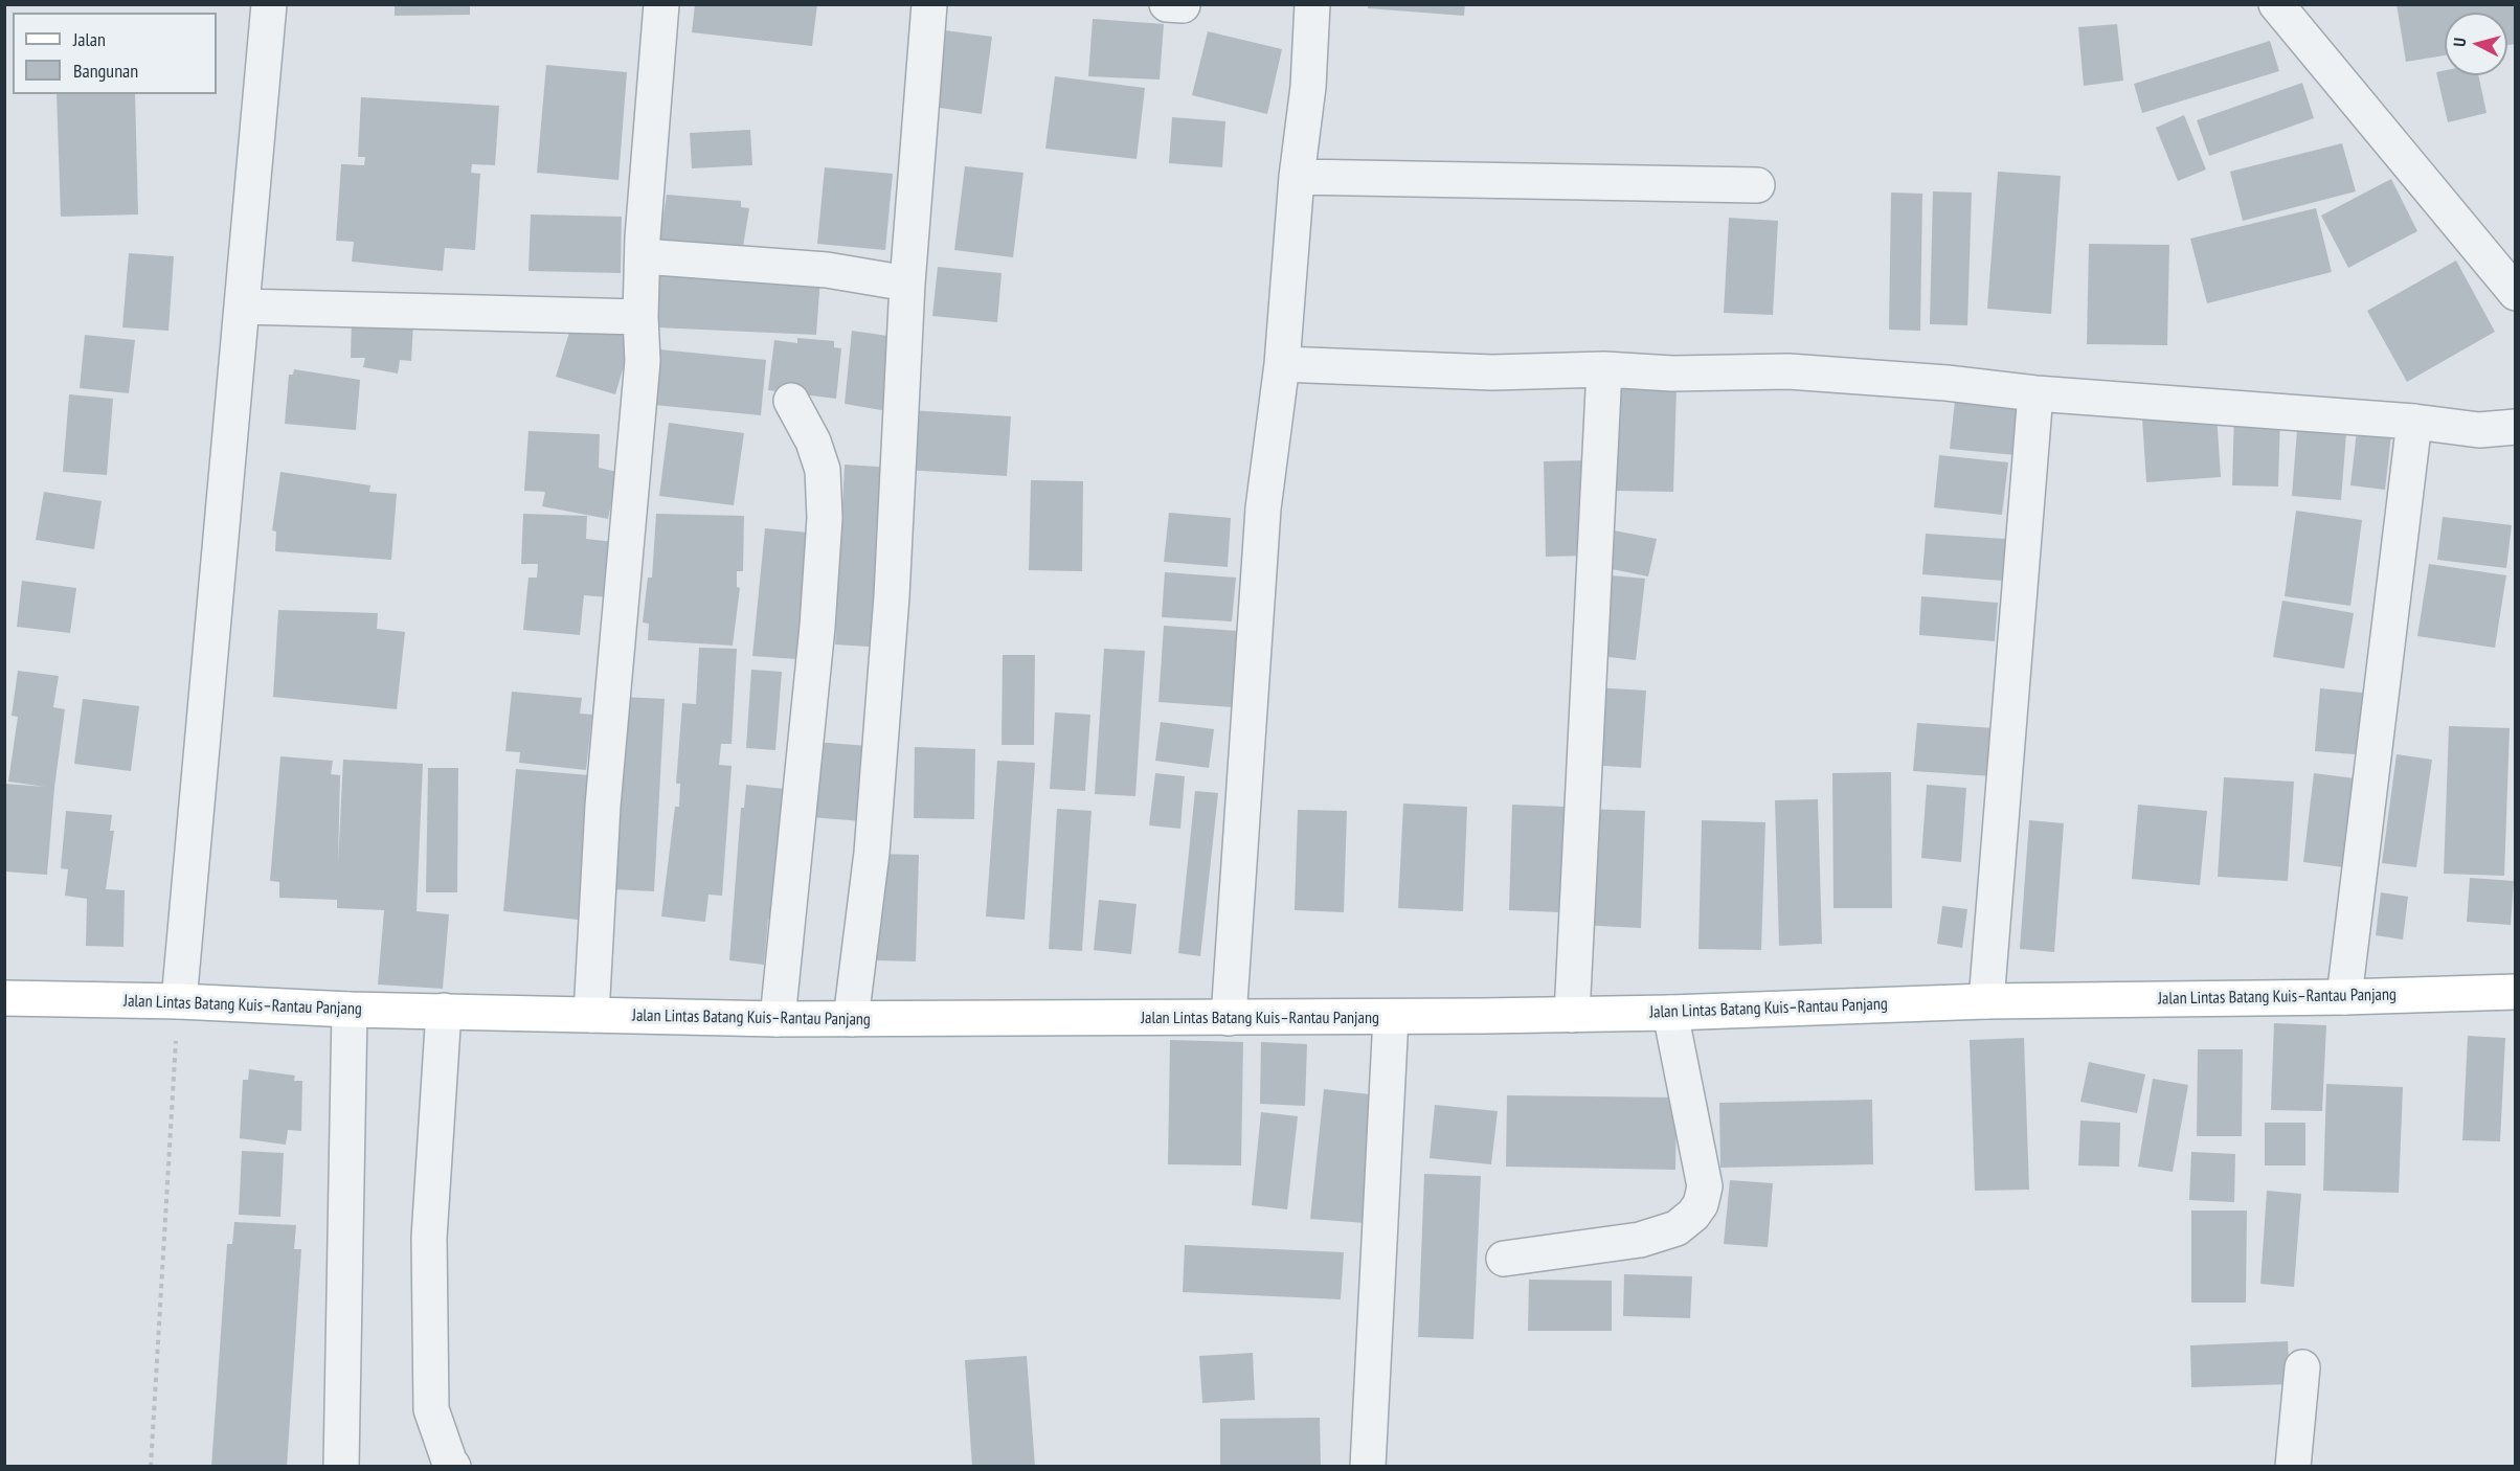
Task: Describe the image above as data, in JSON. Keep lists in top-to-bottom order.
{
  "streets": {
    "main road": ["Jalan Lintas Batang Kuis–Rantau Panjang"]
  },
  "legend": ["Jalan", "Bangunan"],
  "north": "left"
}
